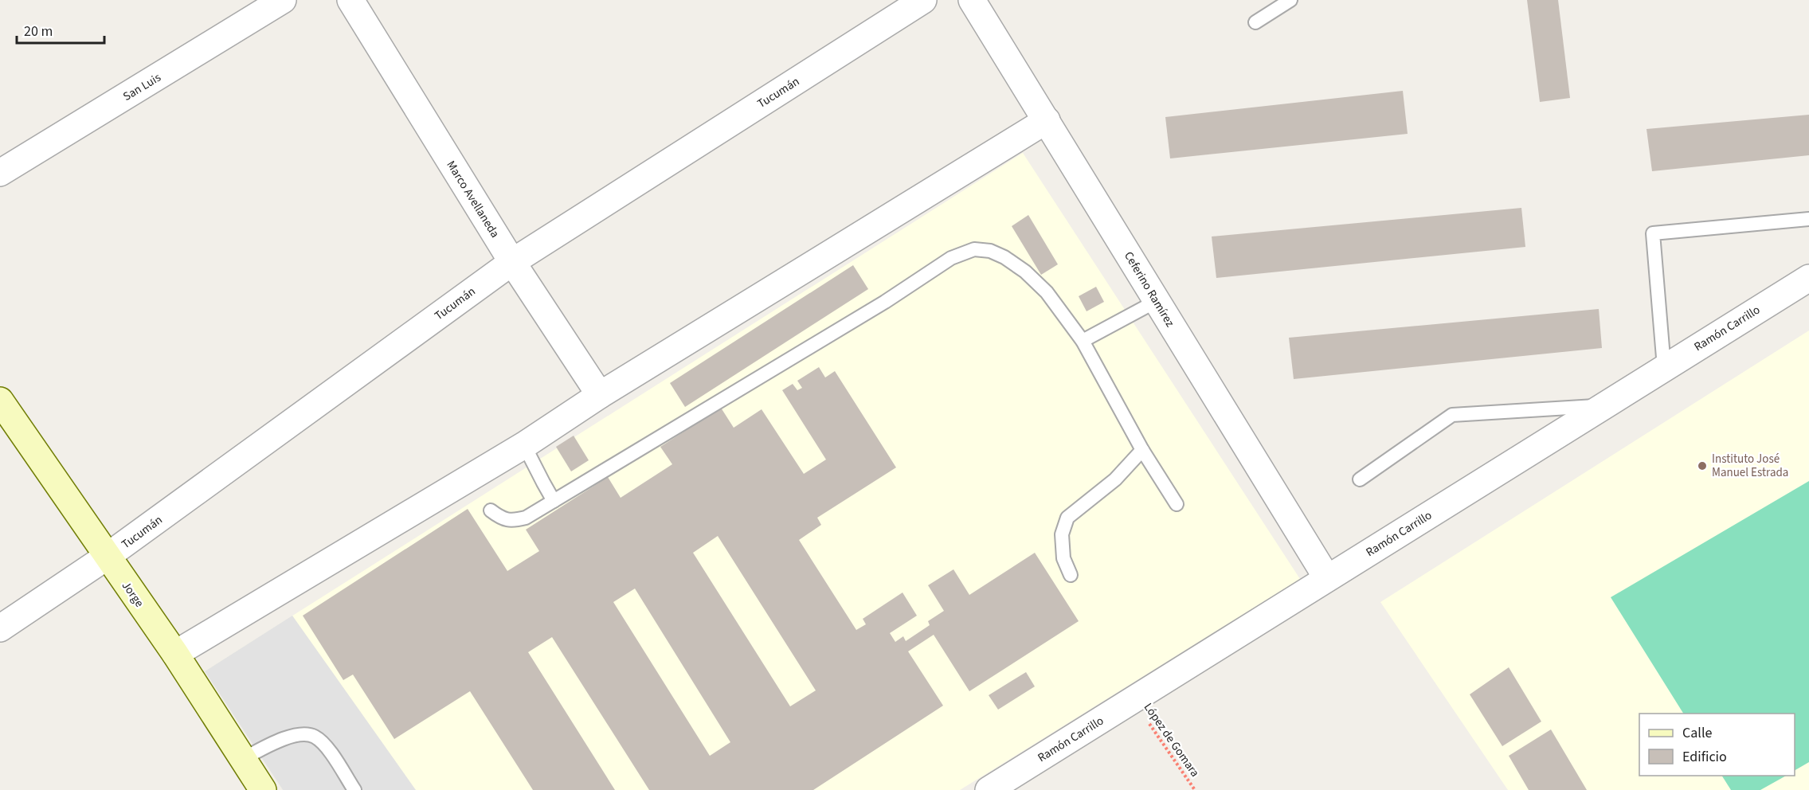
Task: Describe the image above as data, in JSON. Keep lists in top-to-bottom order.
{
  "streets": {
    "street": [
      "San Luis",
      "Tucumán",
      "Marco Avellaneda",
      "Ceferino Ramírez",
      "Ramón Carrillo",
      "Jorge"
    ],
    "path": ["López de Gomara"]
  },
  "crossings": [
    ["Tucumán", "Marco Avellaneda"],
    ["Tucumán", "Jorge"],
    ["Ceferino Ramírez", "Ramón Carrillo"],
    ["Ramón Carrillo", "López de Gomara"]
  ],
  "places": ["Instituto José Manuel Estrada"],
  "legend": ["Calle", "Edificio"],
  "scale_bar": "20 m"
}
